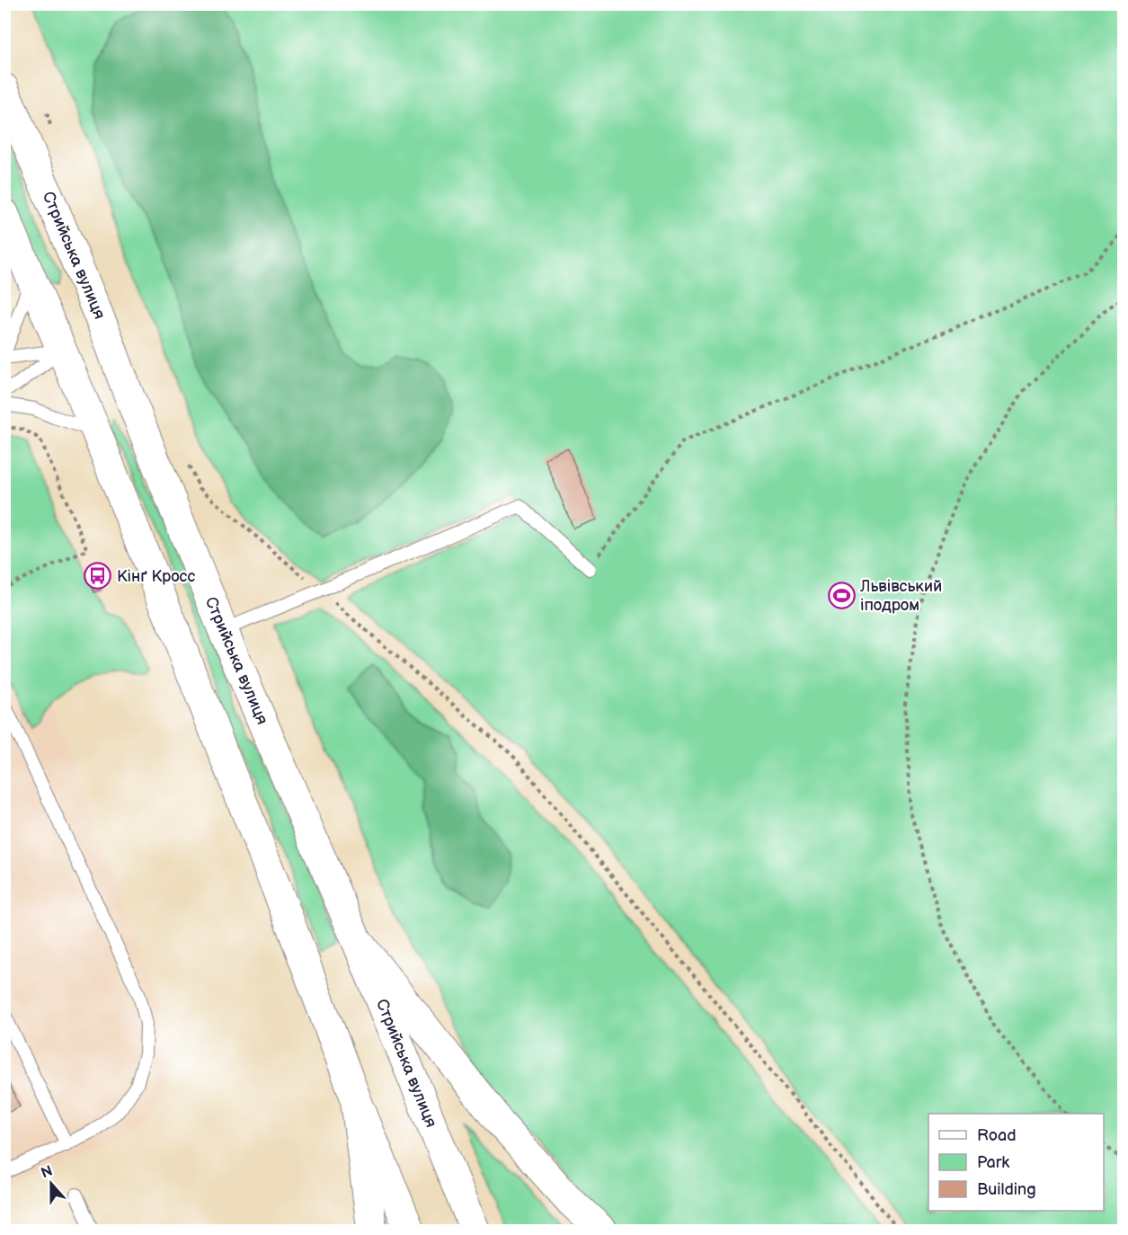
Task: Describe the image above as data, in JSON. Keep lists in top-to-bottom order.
{
  "streets": {
    "main road": ["Стрийська вулиця"]
  },
  "places": {
    "bus stop": ["Кінґ Кросс"],
    "sports": ["Львівський іподром"]
  },
  "legend": ["Road", "Park", "Building"],
  "north": "top"
}
